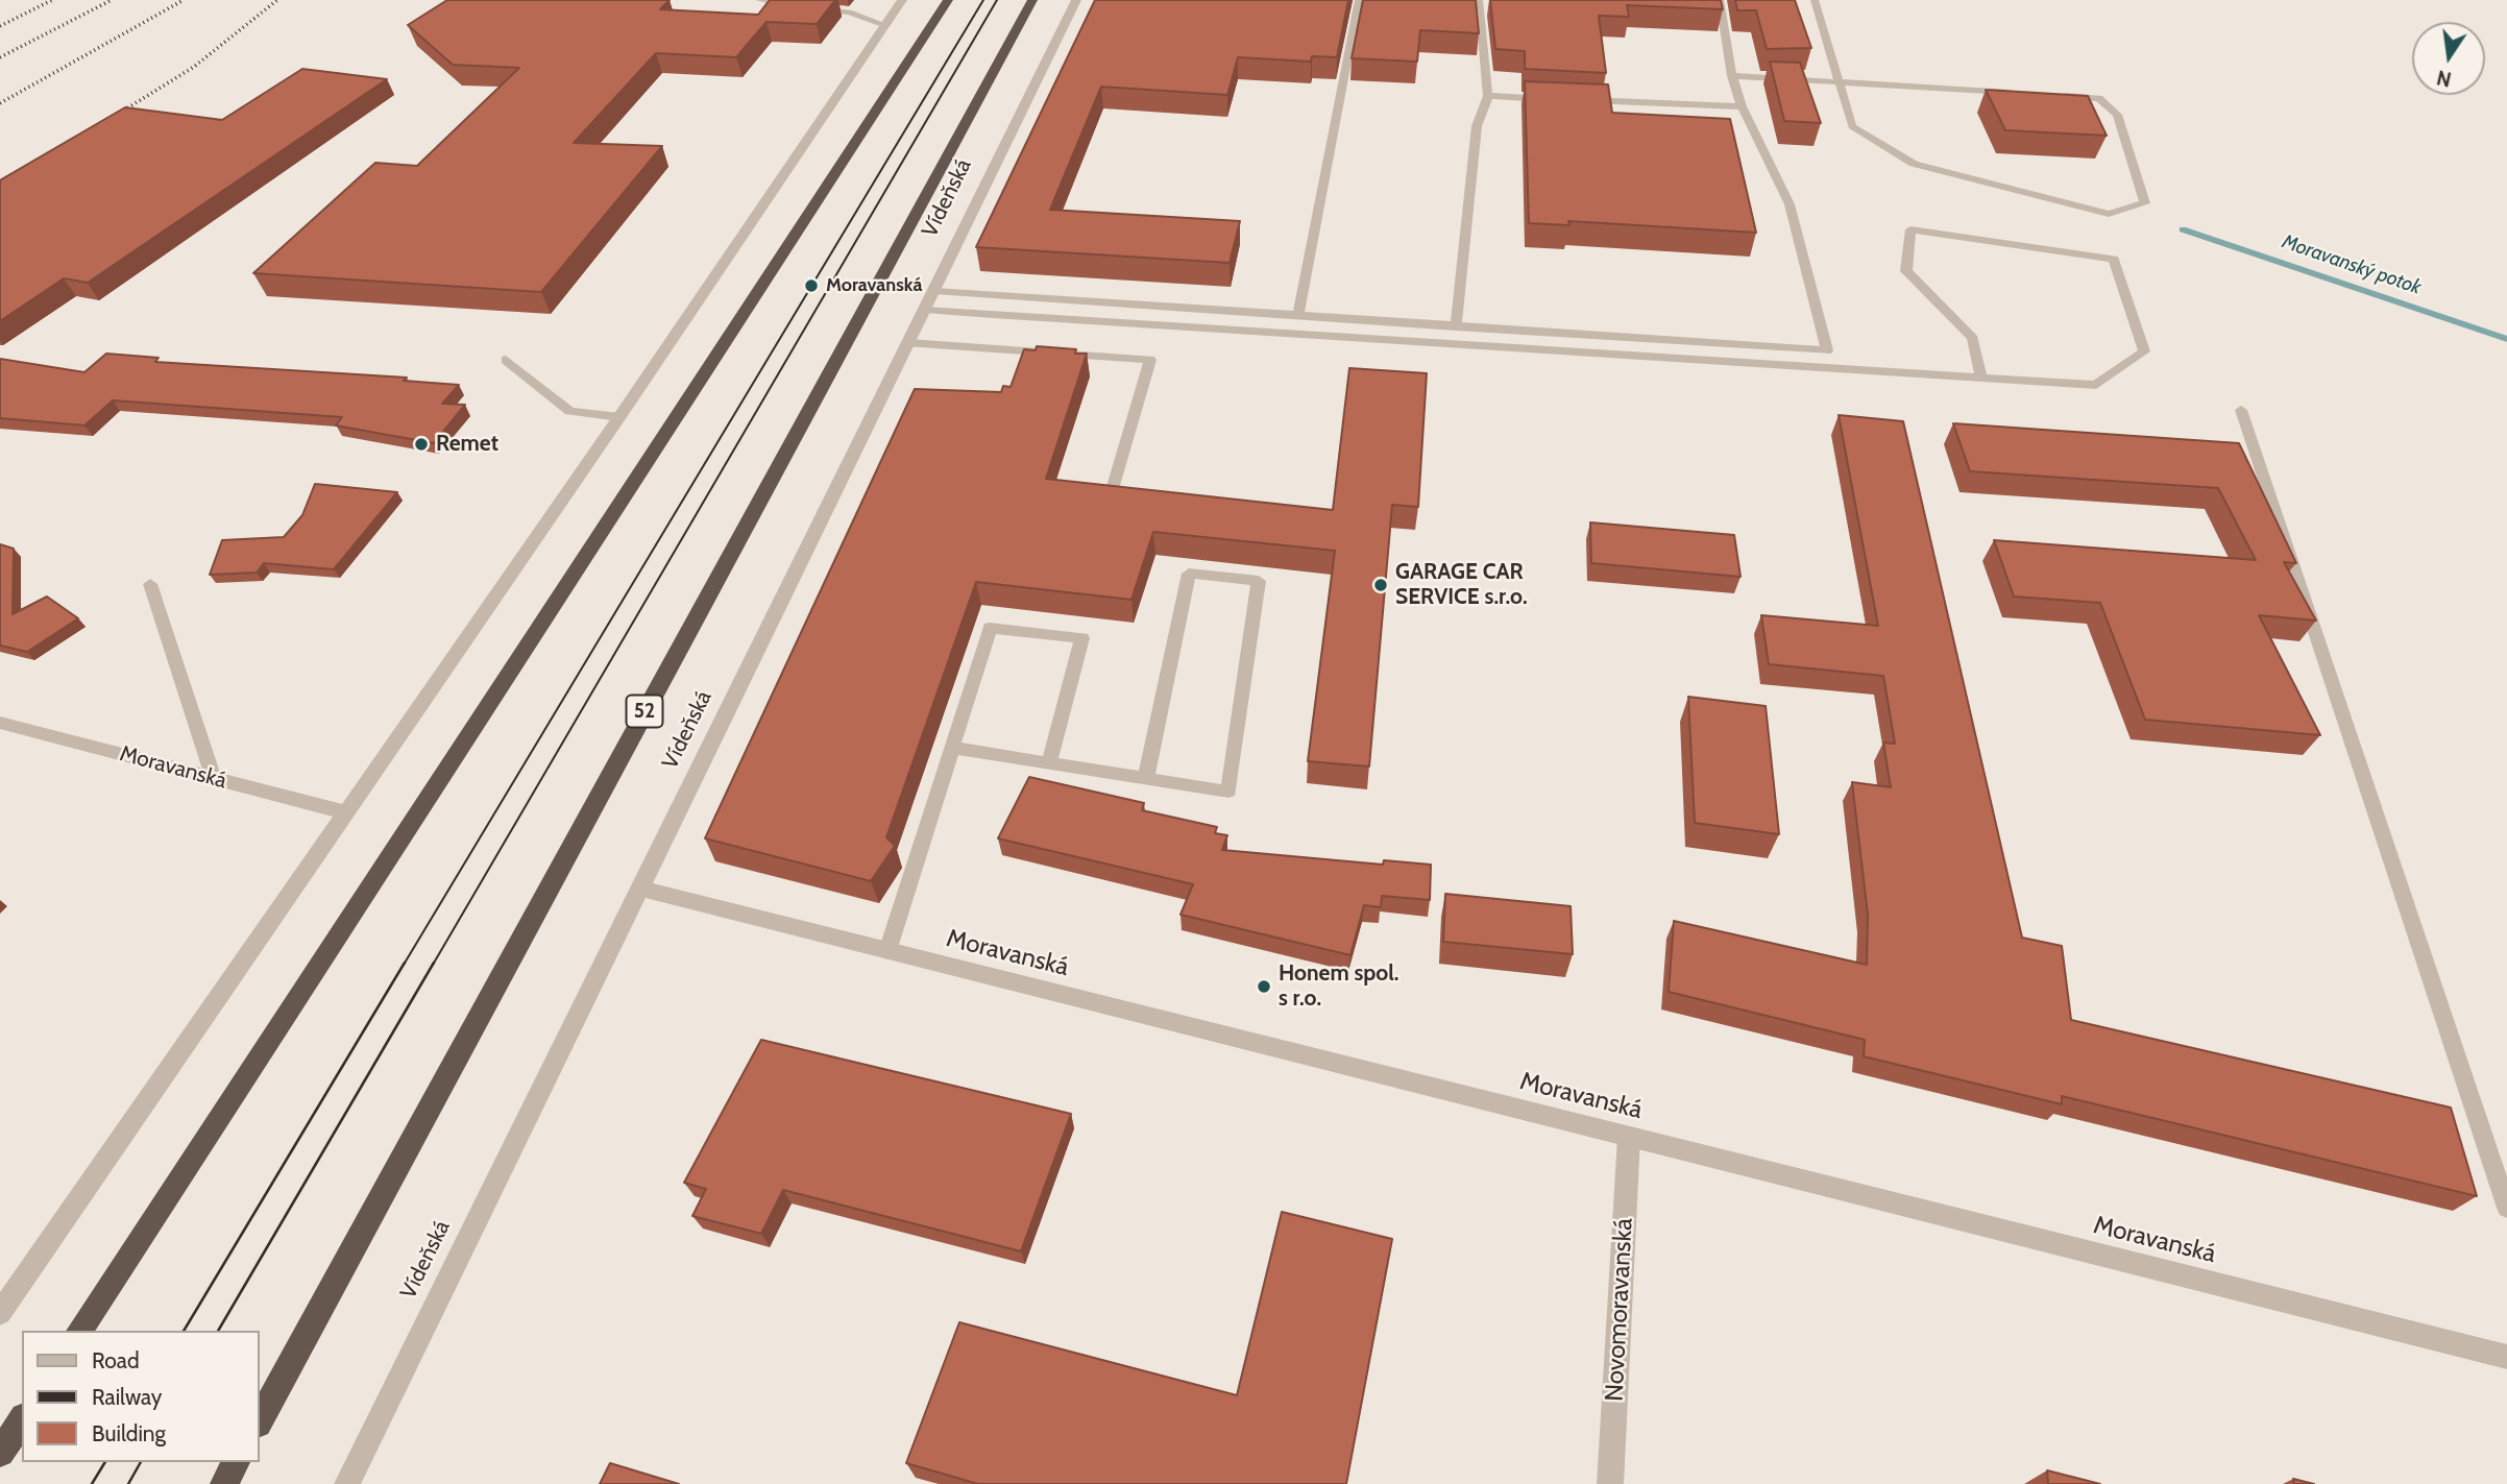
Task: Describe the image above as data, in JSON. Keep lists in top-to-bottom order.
{
  "streets": {
    "highway": ["Vídeňská", "52"],
    "street": ["Moravanská", "Novomoravanská"]
  },
  "crossings": [
    ["Vídeňská", "Moravanská"],
    ["Moravanská", "Novomoravanská"]
  ],
  "water": ["Moravanský potok"],
  "places": [
    "Moravanská",
    "Remet",
    "GARAGE CAR SERVICE s.r.o.",
    "Honem spol. s r.o."
  ],
  "legend": ["Road", "Railway", "Building"],
  "north": "bottom"
}
